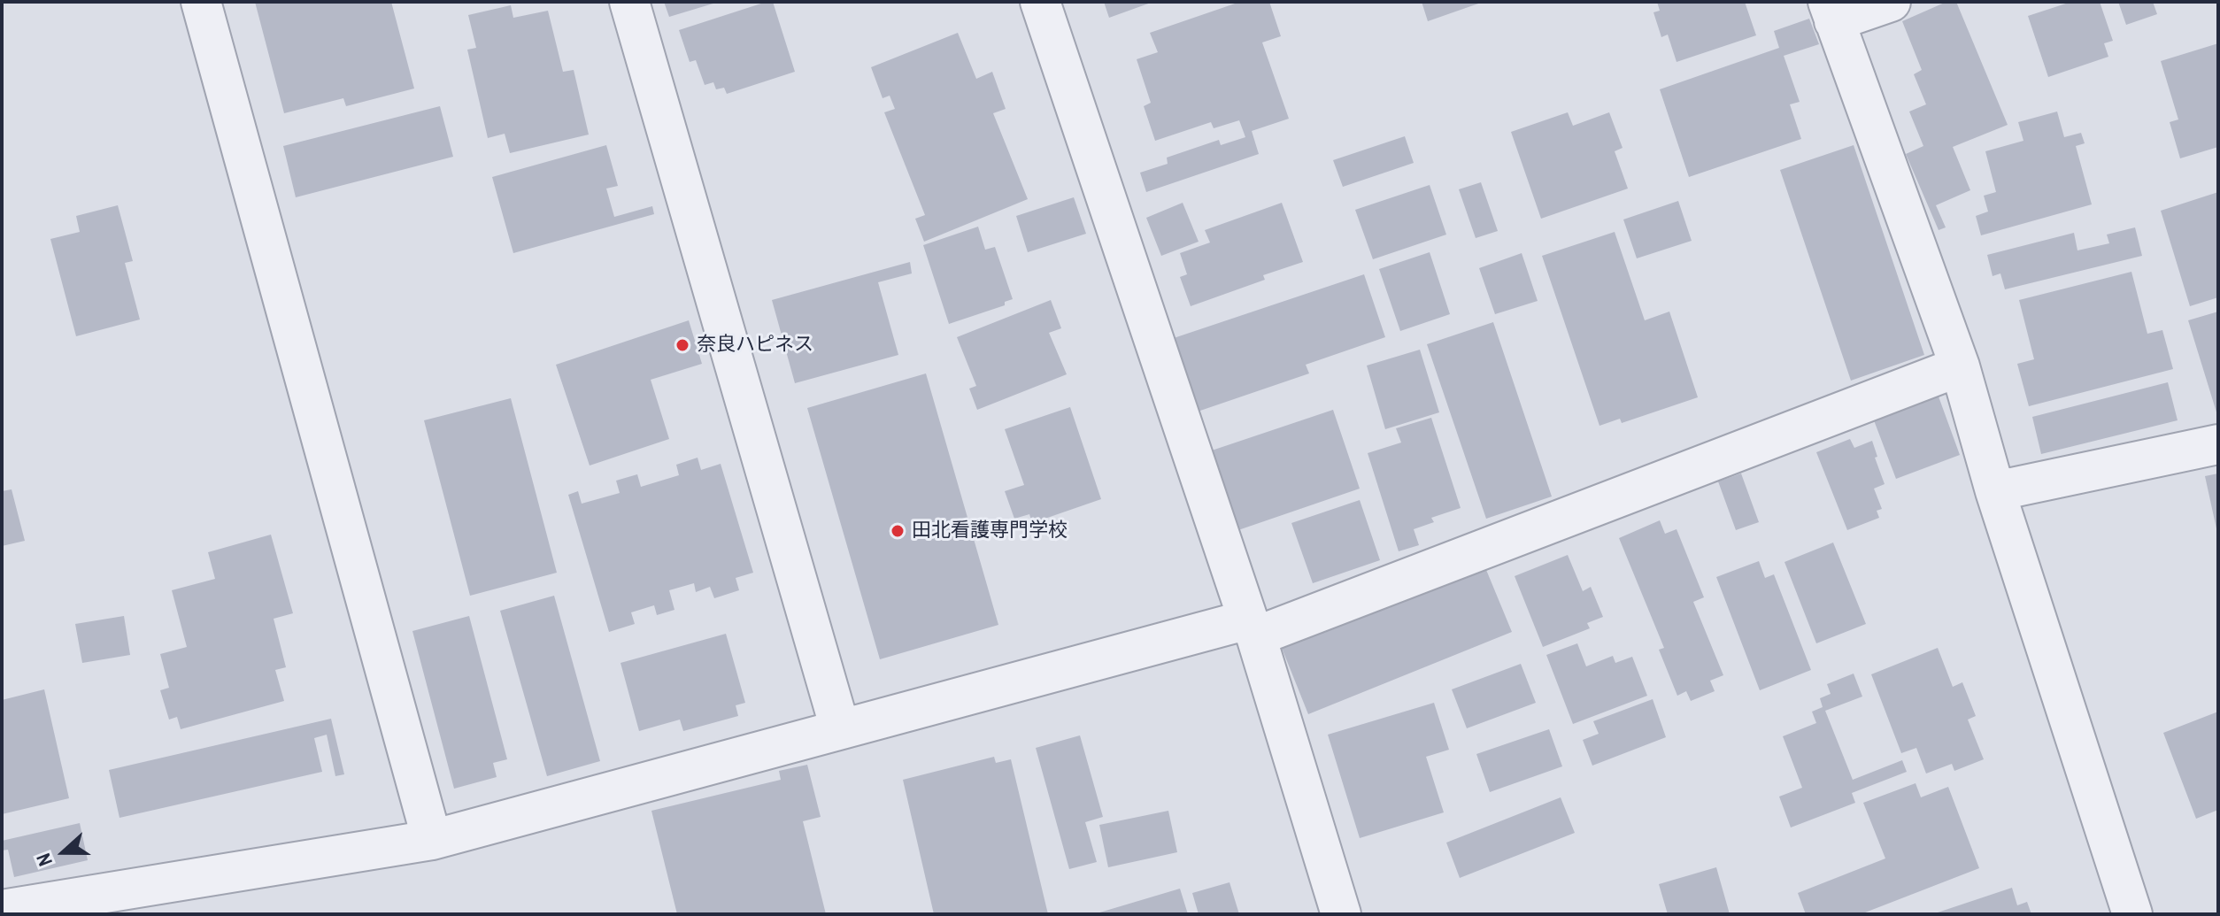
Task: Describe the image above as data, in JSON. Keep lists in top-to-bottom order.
{
  "places": ["奈良ハピネス", "田北看護専門学校"],
  "north": "left"
}
